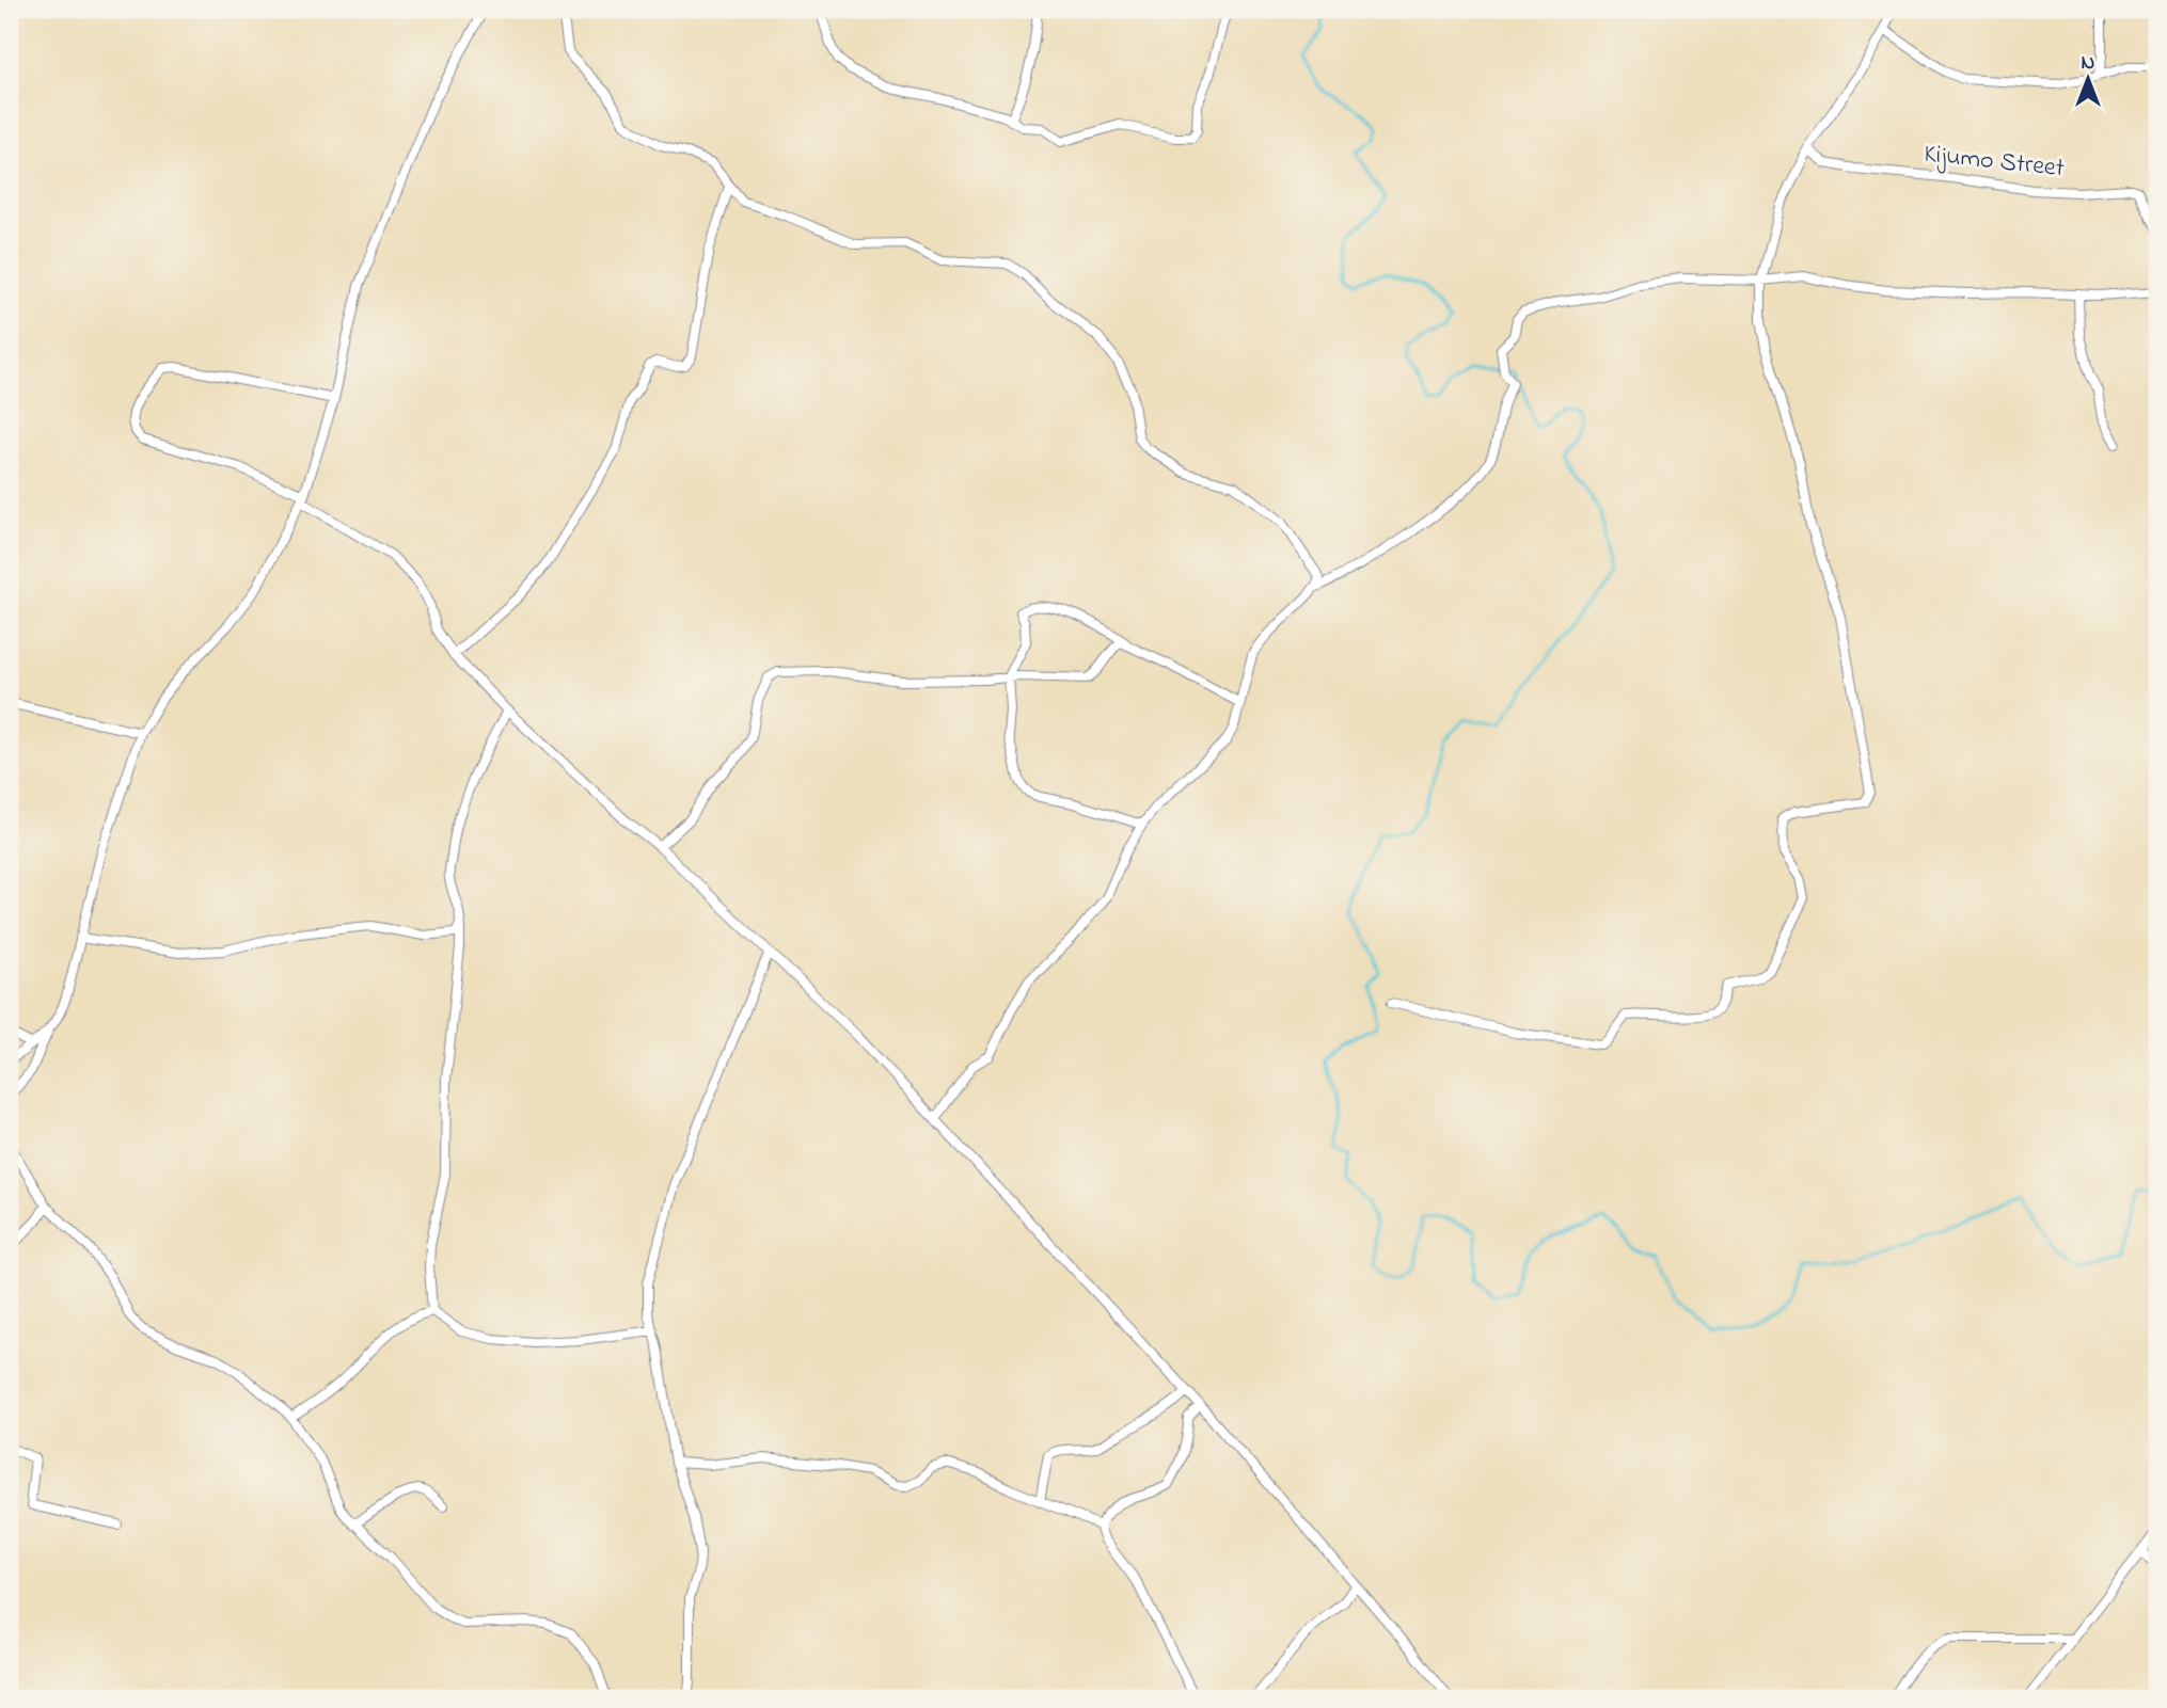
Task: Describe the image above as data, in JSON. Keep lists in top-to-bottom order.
{
  "streets": {
    "street": ["Kijumo Street"]
  },
  "north": "top"
}
